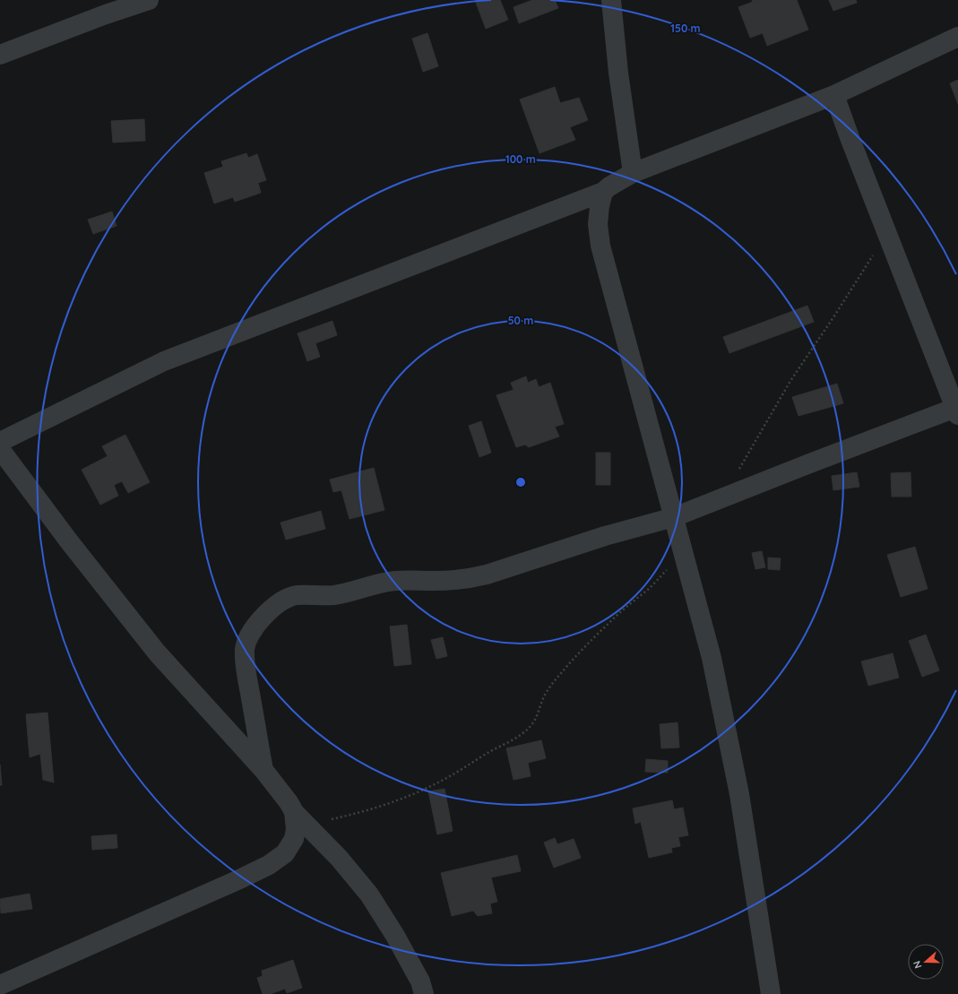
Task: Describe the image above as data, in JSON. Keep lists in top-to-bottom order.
{
  "north": "left",
  "rings": ["150 m", "100 m", "50 m"]
}
